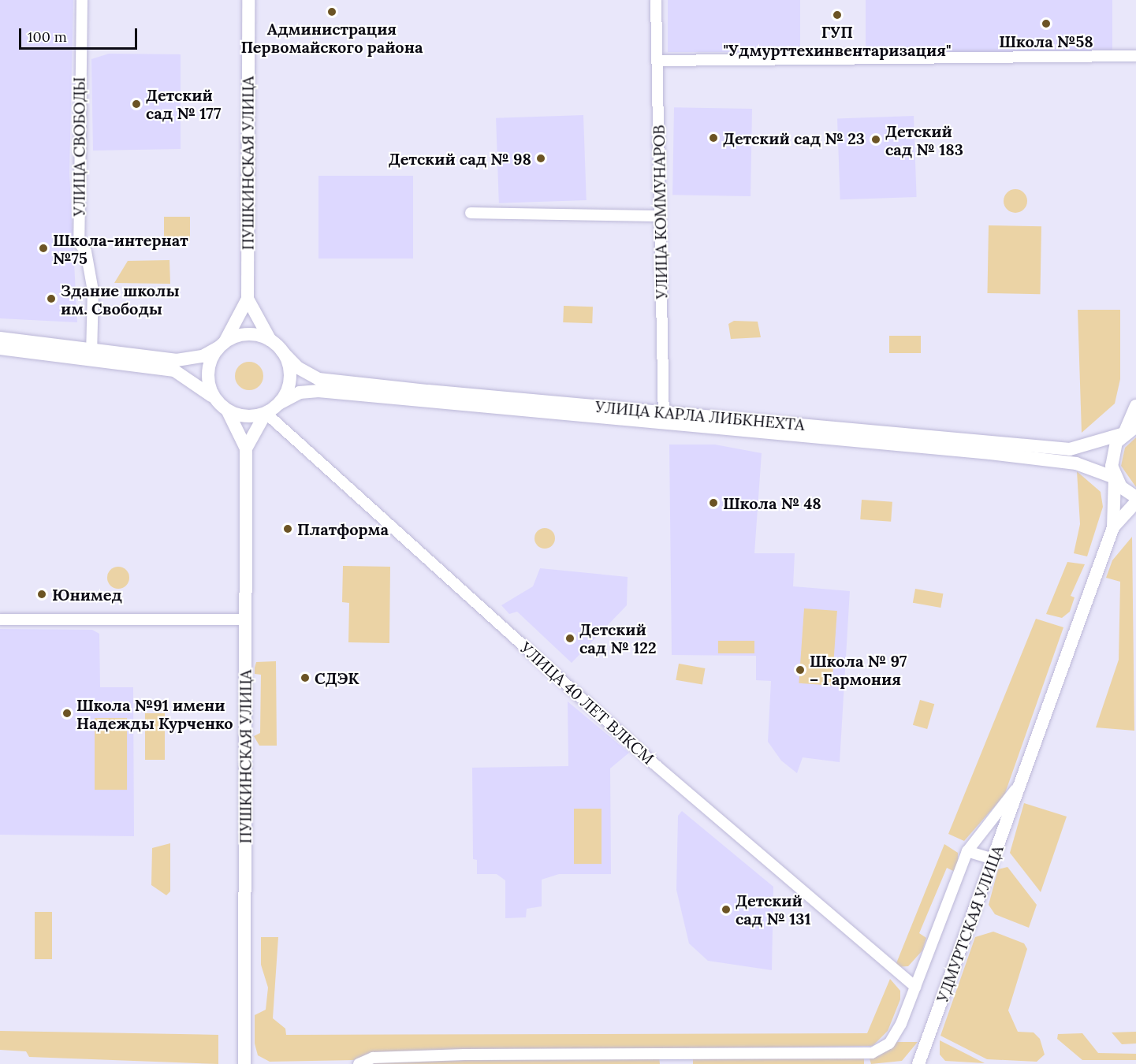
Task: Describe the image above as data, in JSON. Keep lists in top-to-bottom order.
{
  "streets": {
    "main road": ["ПУШКИНСКАЯ УЛИЦА", "УЛИЦА КАРЛА ЛИБКНЕХТА", "УДМУРТСКАЯ УЛИЦА"],
    "street": ["УЛИЦА СВОБОДЫ", "УЛИЦА КОММУНАРОВ", "УЛИЦА 40 ЛЕТ ВЛКСМ"]
  },
  "crossings": [
    ["ПУШКИНСКАЯ УЛИЦА", "УЛИЦА КАРЛА ЛИБКНЕХТА"],
    ["ПУШКИНСКАЯ УЛИЦА", "УЛИЦА 40 ЛЕТ ВЛКСМ"],
    ["УЛИЦА КОММУНАРОВ", "УЛИЦА КАРЛА ЛИБКНЕХТА"],
    ["УЛИЦА КАРЛА ЛИБКНЕХТА", "УЛИЦА 40 ЛЕТ ВЛКСМ"],
    ["УЛИЦА КАРЛА ЛИБКНЕХТА", "УДМУРТСКАЯ УЛИЦА"],
    ["УЛИЦА 40 ЛЕТ ВЛКСМ", "УДМУРТСКАЯ УЛИЦА"]
  ],
  "places": [
    "Администрация Первомайского района",
    "ГУП \"Удмурттехинвентаризация\"",
    "Школа №58",
    "Детский сад № 177",
    "Детский сад № 23",
    "Детский сад № 183",
    "Детский сад № 98",
    "Школа-интернат №75",
    "Здание школы им. Свободы",
    "Школа № 48",
    "Платформа",
    "Юнимед",
    "Детский сад № 122",
    "Школа № 97 – Гармония",
    "СДЭК",
    "Школа №91 имени Надежды Курченко",
    "Детский сад № 131"
  ],
  "scale_bar": "100 m"
}
